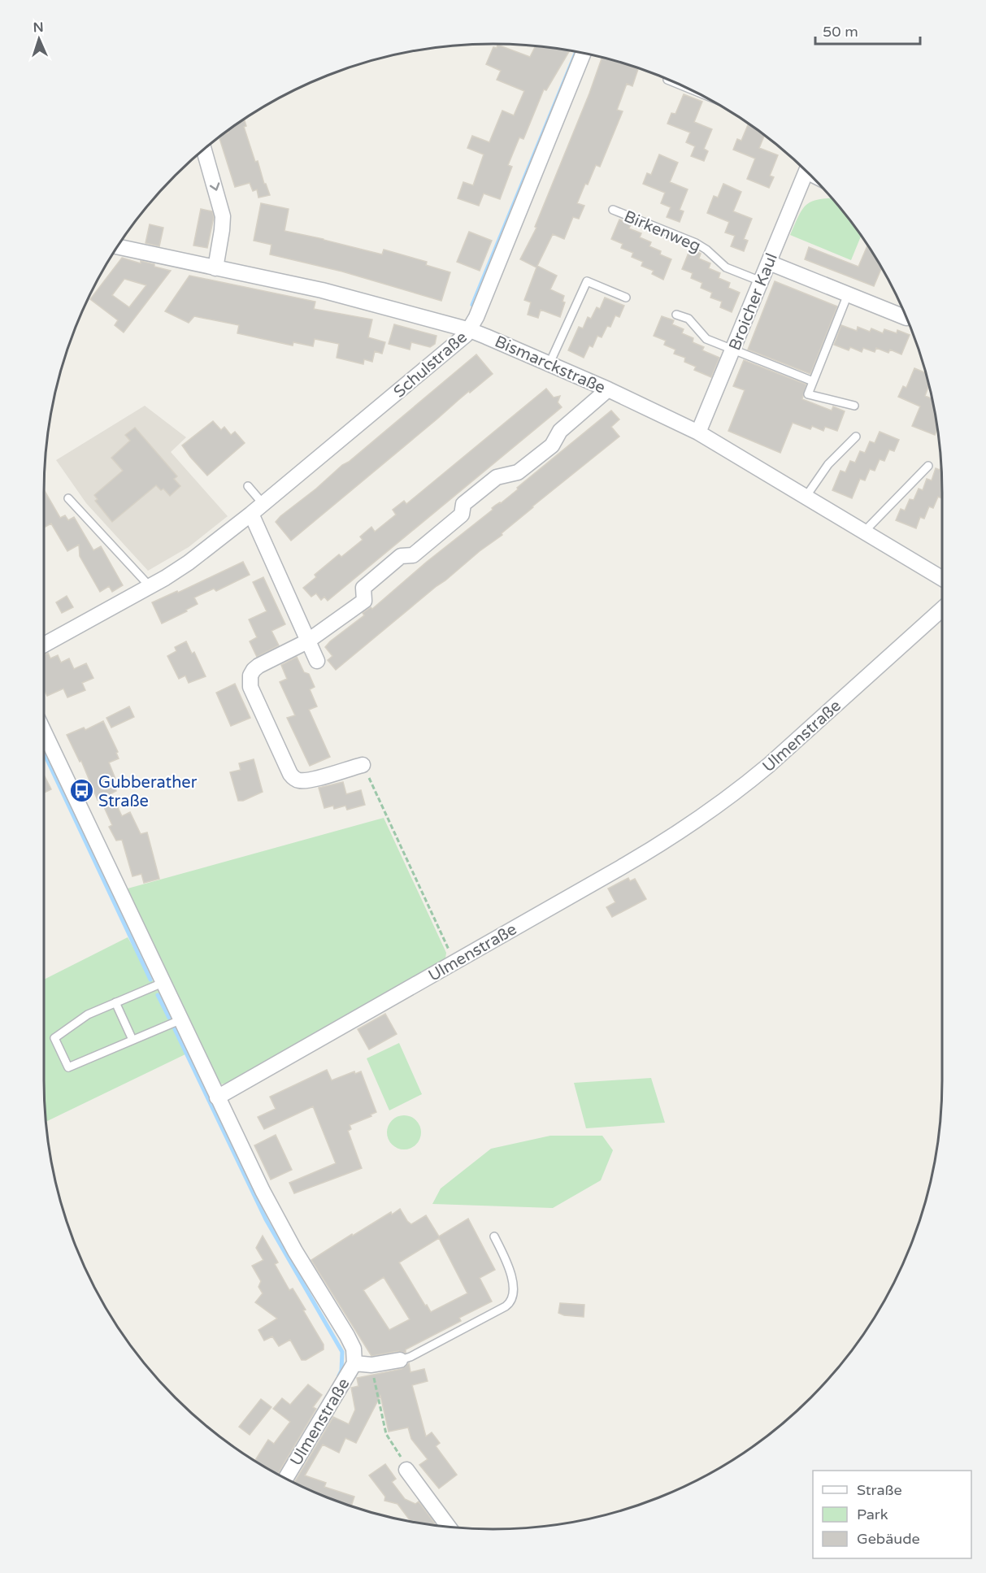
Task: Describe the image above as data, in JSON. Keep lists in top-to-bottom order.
{
  "streets": {
    "street": [
      "Broicher Kaul",
      "Schulstraße",
      "Bismarckstraße",
      "Ulmenstraße"
    ],
    "lane": ["Birkenweg"]
  },
  "crossings": [
    ["Birkenweg", "Broicher Kaul"],
    ["Broicher Kaul", "Bismarckstraße"],
    ["Schulstraße", "Bismarckstraße"]
  ],
  "places": {
    "bus stop": ["Gubberather Straße"]
  },
  "legend": ["Straße", "Park", "Gebäude"],
  "scale_bar": "50 m",
  "north": "top"
}
